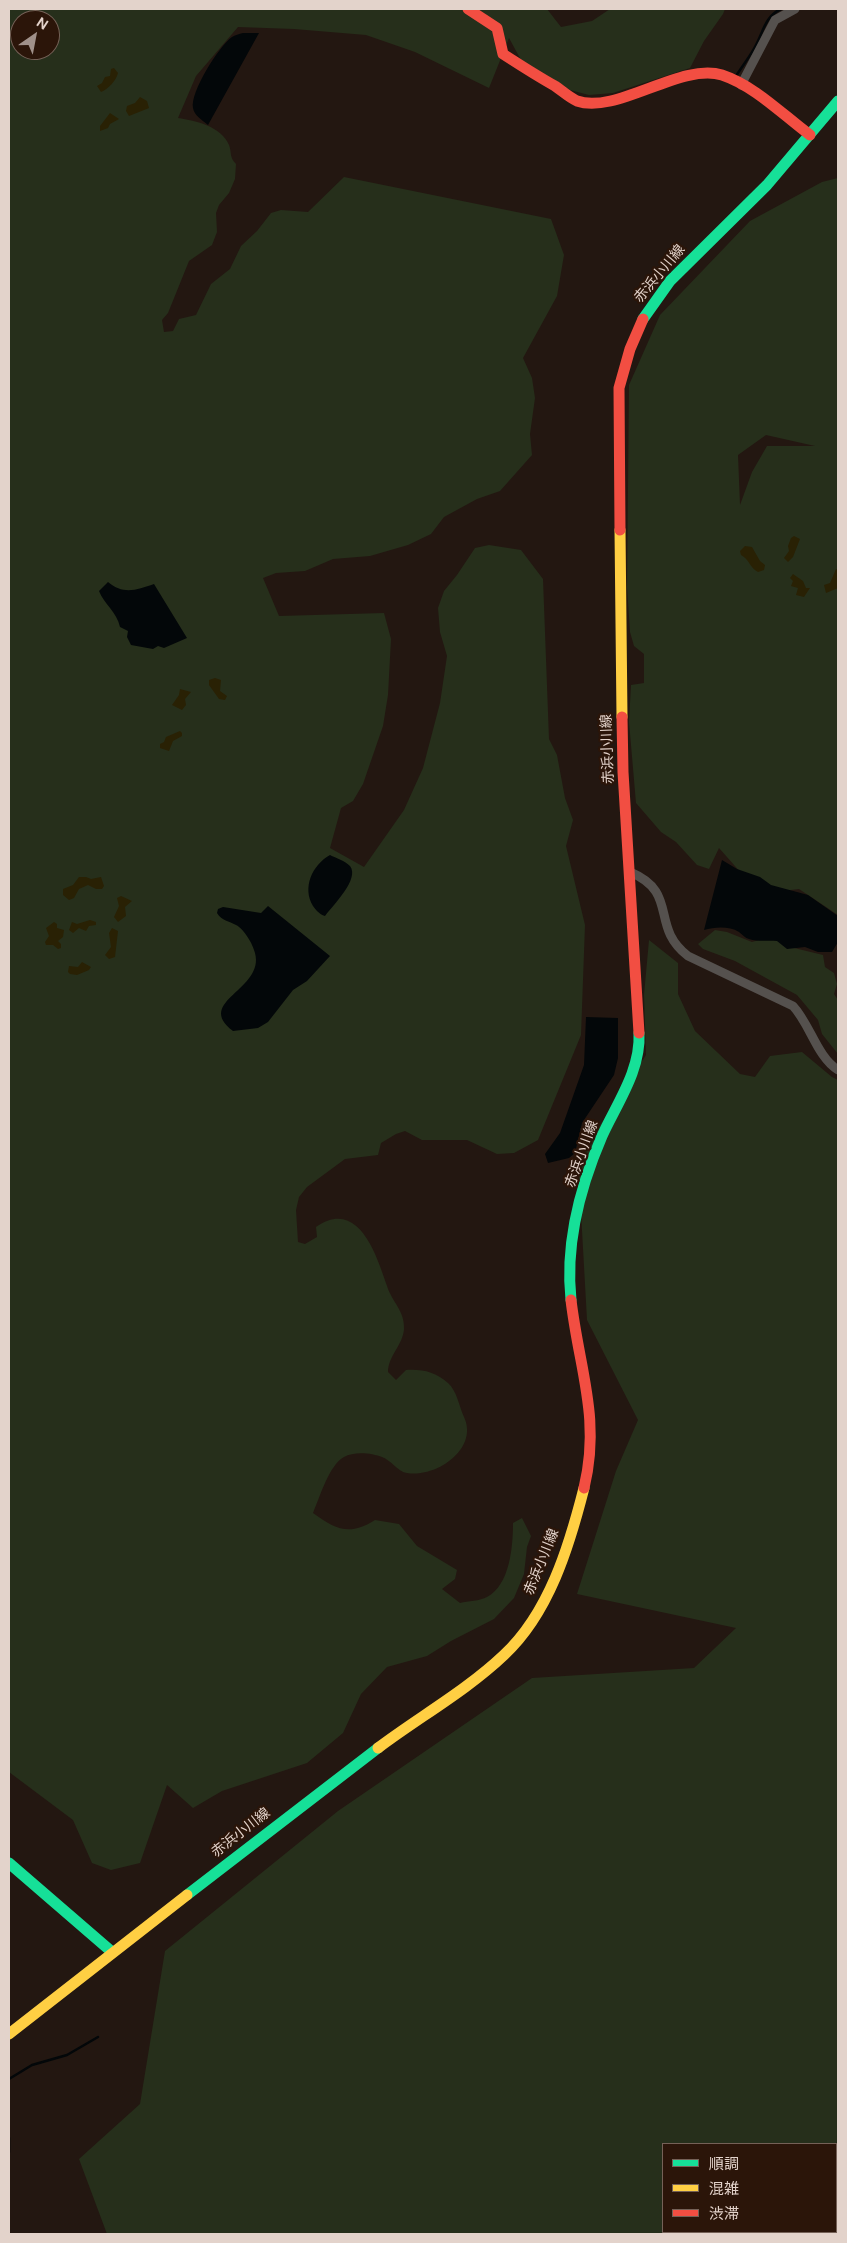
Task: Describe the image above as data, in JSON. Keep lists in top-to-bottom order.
{
  "streets": {
    "main road": ["赤浜小川線"]
  },
  "legend": ["順調", "混雑", "渋滞"],
  "north": "top right"
}
